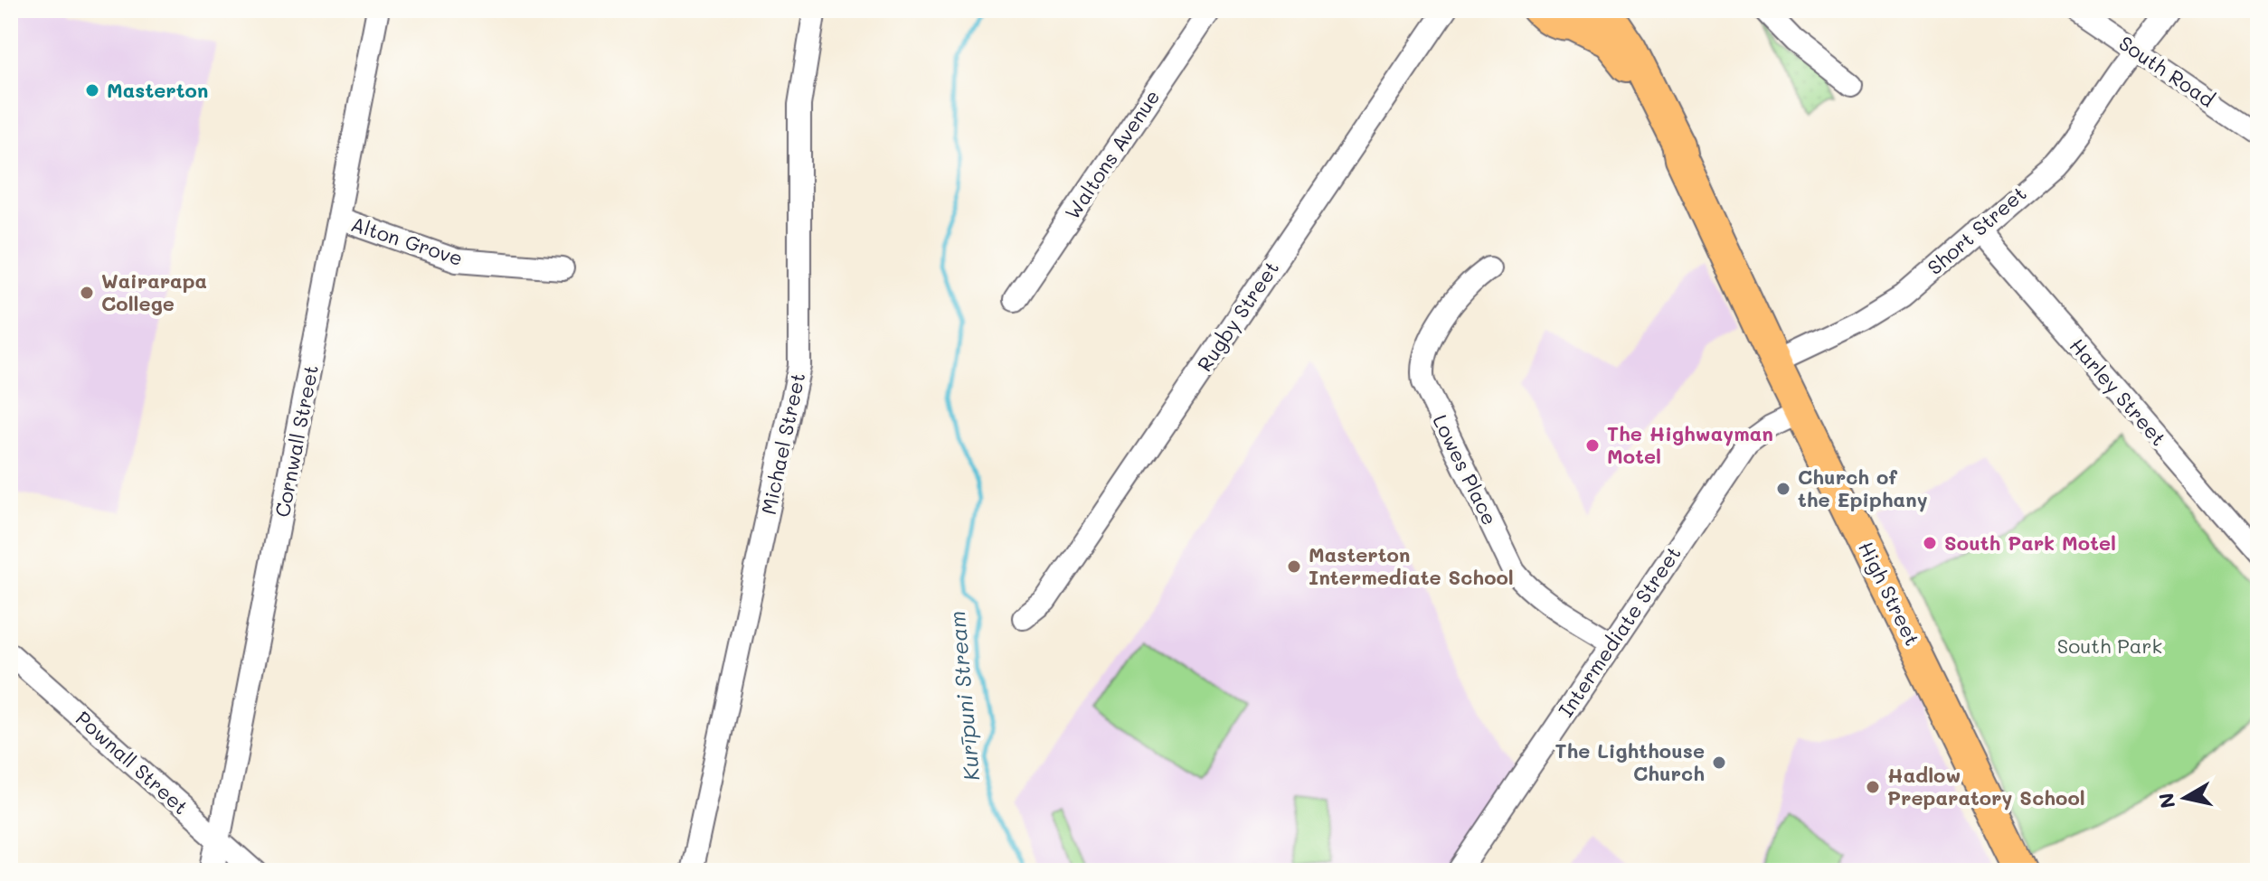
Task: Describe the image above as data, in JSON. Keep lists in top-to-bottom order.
{
  "streets": {
    "highway": ["High Street"],
    "street": [
      "South Road",
      "Waltons Avenue",
      "Short Street",
      "Alton Grove",
      "Rugby Street",
      "Harley Street",
      "Cornwall Street",
      "Michael Street",
      "Lowes Place",
      "Intermediate Street",
      "Pownall Street"
    ]
  },
  "crossings": [
    ["South Road", "Short Street"],
    ["Short Street", "Harley Street"],
    ["Short Street", "High Street"],
    ["Alton Grove", "Cornwall Street"],
    ["Cornwall Street", "Pownall Street"],
    ["Lowes Place", "Intermediate Street"],
    ["High Street", "Intermediate Street"]
  ],
  "water": ["Kurīpuni Stream"],
  "parks": ["South Park"],
  "places": [
    "Masterton",
    "Wairarapa College",
    "The Highwayman Motel",
    "Church of the Epiphany",
    "South Park Motel",
    "Masterton Intermediate School",
    "The Lighthouse Church",
    "Hadlow Preparatory School"
  ],
  "north": "left"
}
